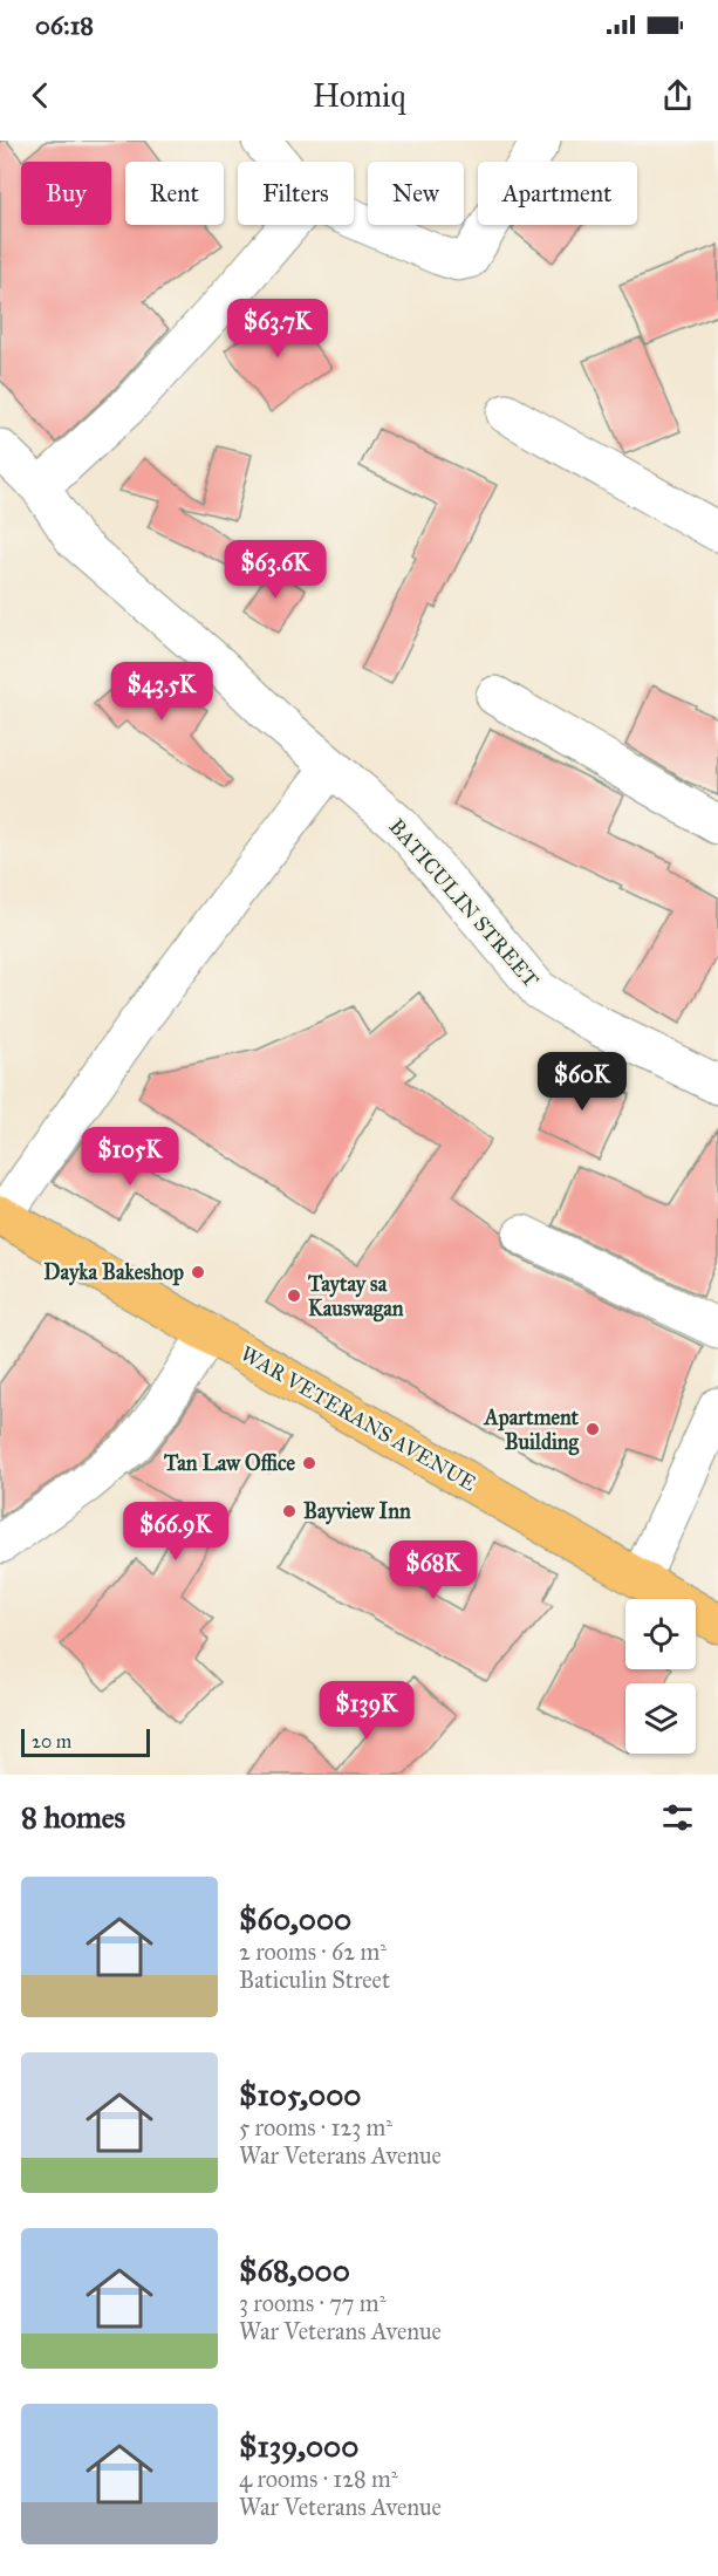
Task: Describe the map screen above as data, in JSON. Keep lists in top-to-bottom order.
{
  "streets": {
    "main road": ["WAR VETERANS AVENUE"],
    "street": ["BATICULIN STREET"]
  },
  "places": [
    "Dayka Bakeshop",
    "Taytay sa Kauswagan",
    "Apartment Building",
    "Tan Law Office",
    "Bayview Inn"
  ],
  "scale_bar": "20 m",
  "page": {
    "status": "06:18",
    "header": "Homiq",
    "chip": [
      "Buy",
      "Rent",
      "Filters",
      "New",
      "Apartment"
    ],
    "price": [
      "$63.7K",
      "$63.6K",
      "$43.5K",
      "$60K",
      "$105K",
      "$66.9K",
      "$68K",
      "$139K"
    ],
    "scale": "20 m",
    "heading": "8 homes",
    "list": [
      {
        "name": "$60,000",
        "note": "2 rooms · 62 m² · Baticulin Street"
      },
      {
        "name": "$105,000",
        "note": "5 rooms · 123 m² · War Veterans Avenue"
      },
      {
        "name": "$68,000",
        "note": "3 rooms · 77 m² · War Veterans Avenue"
      },
      {
        "name": "$139,000",
        "note": "4 rooms · 128 m² · War Veterans Avenue"
      }
    ]
  }
}
